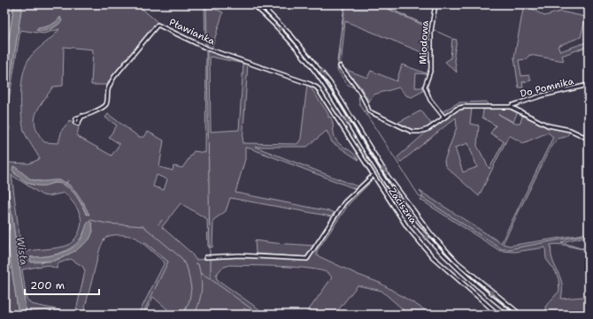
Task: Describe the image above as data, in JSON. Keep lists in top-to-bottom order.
{
  "streets": {
    "street": [
      "Pławianka",
      "Miodowa",
      "Do Pomnika",
      "Zaciszna"
    ]
  },
  "crossings": [
    ["Pławianka", "Zaciszna"]
  ],
  "water": ["Wisła"],
  "scale_bar": "200 m"
}
